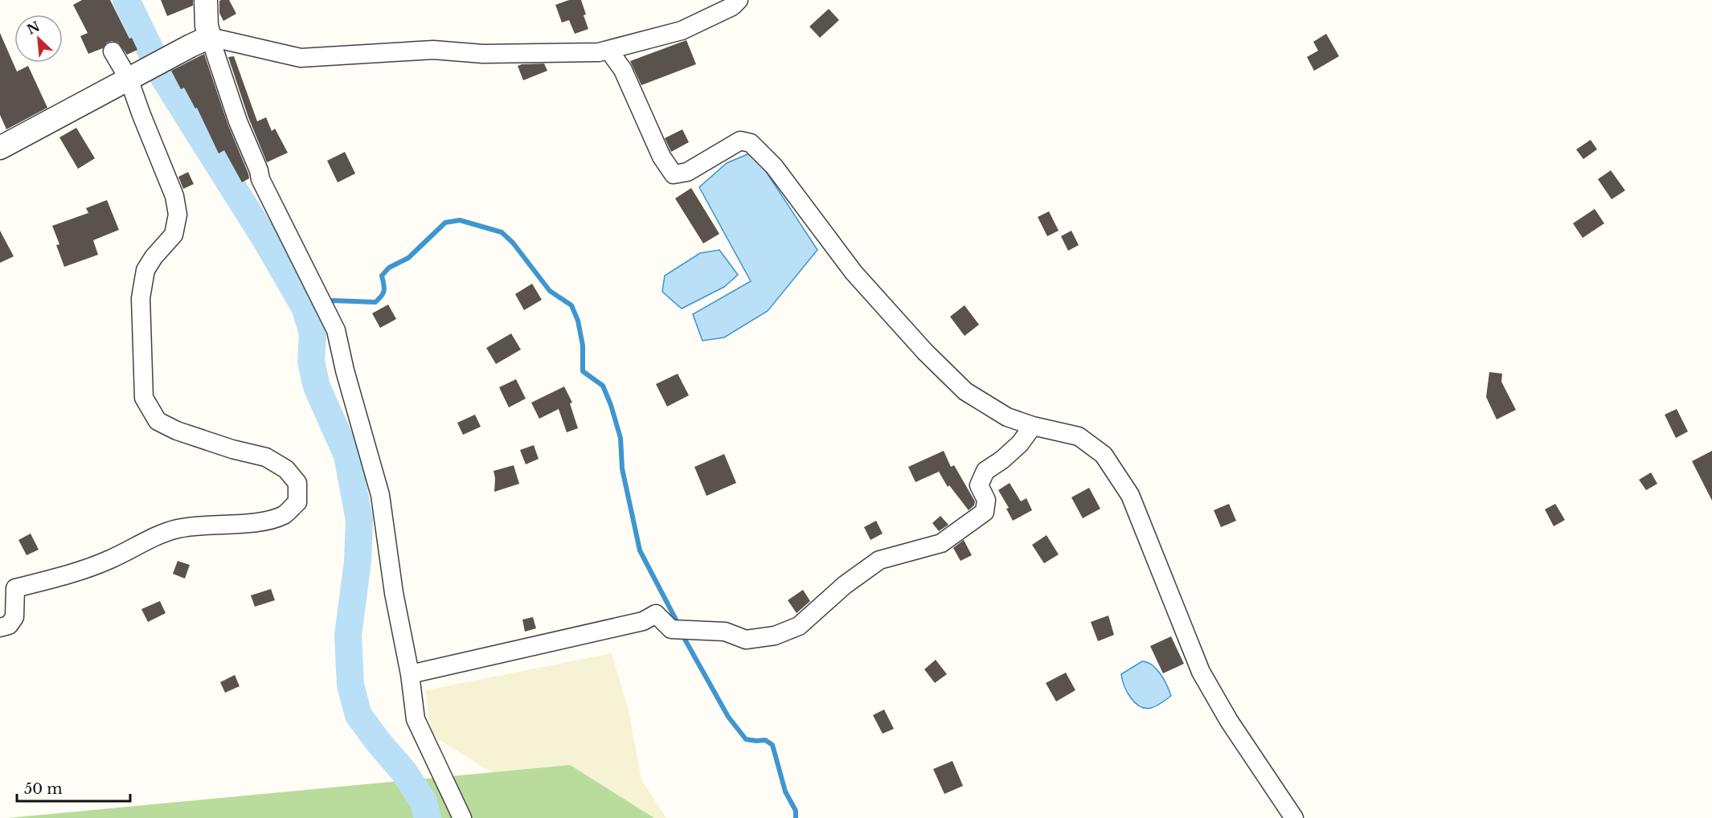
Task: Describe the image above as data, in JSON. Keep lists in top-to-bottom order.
{
  "scale_bar": "50 m",
  "north": "top left"
}
